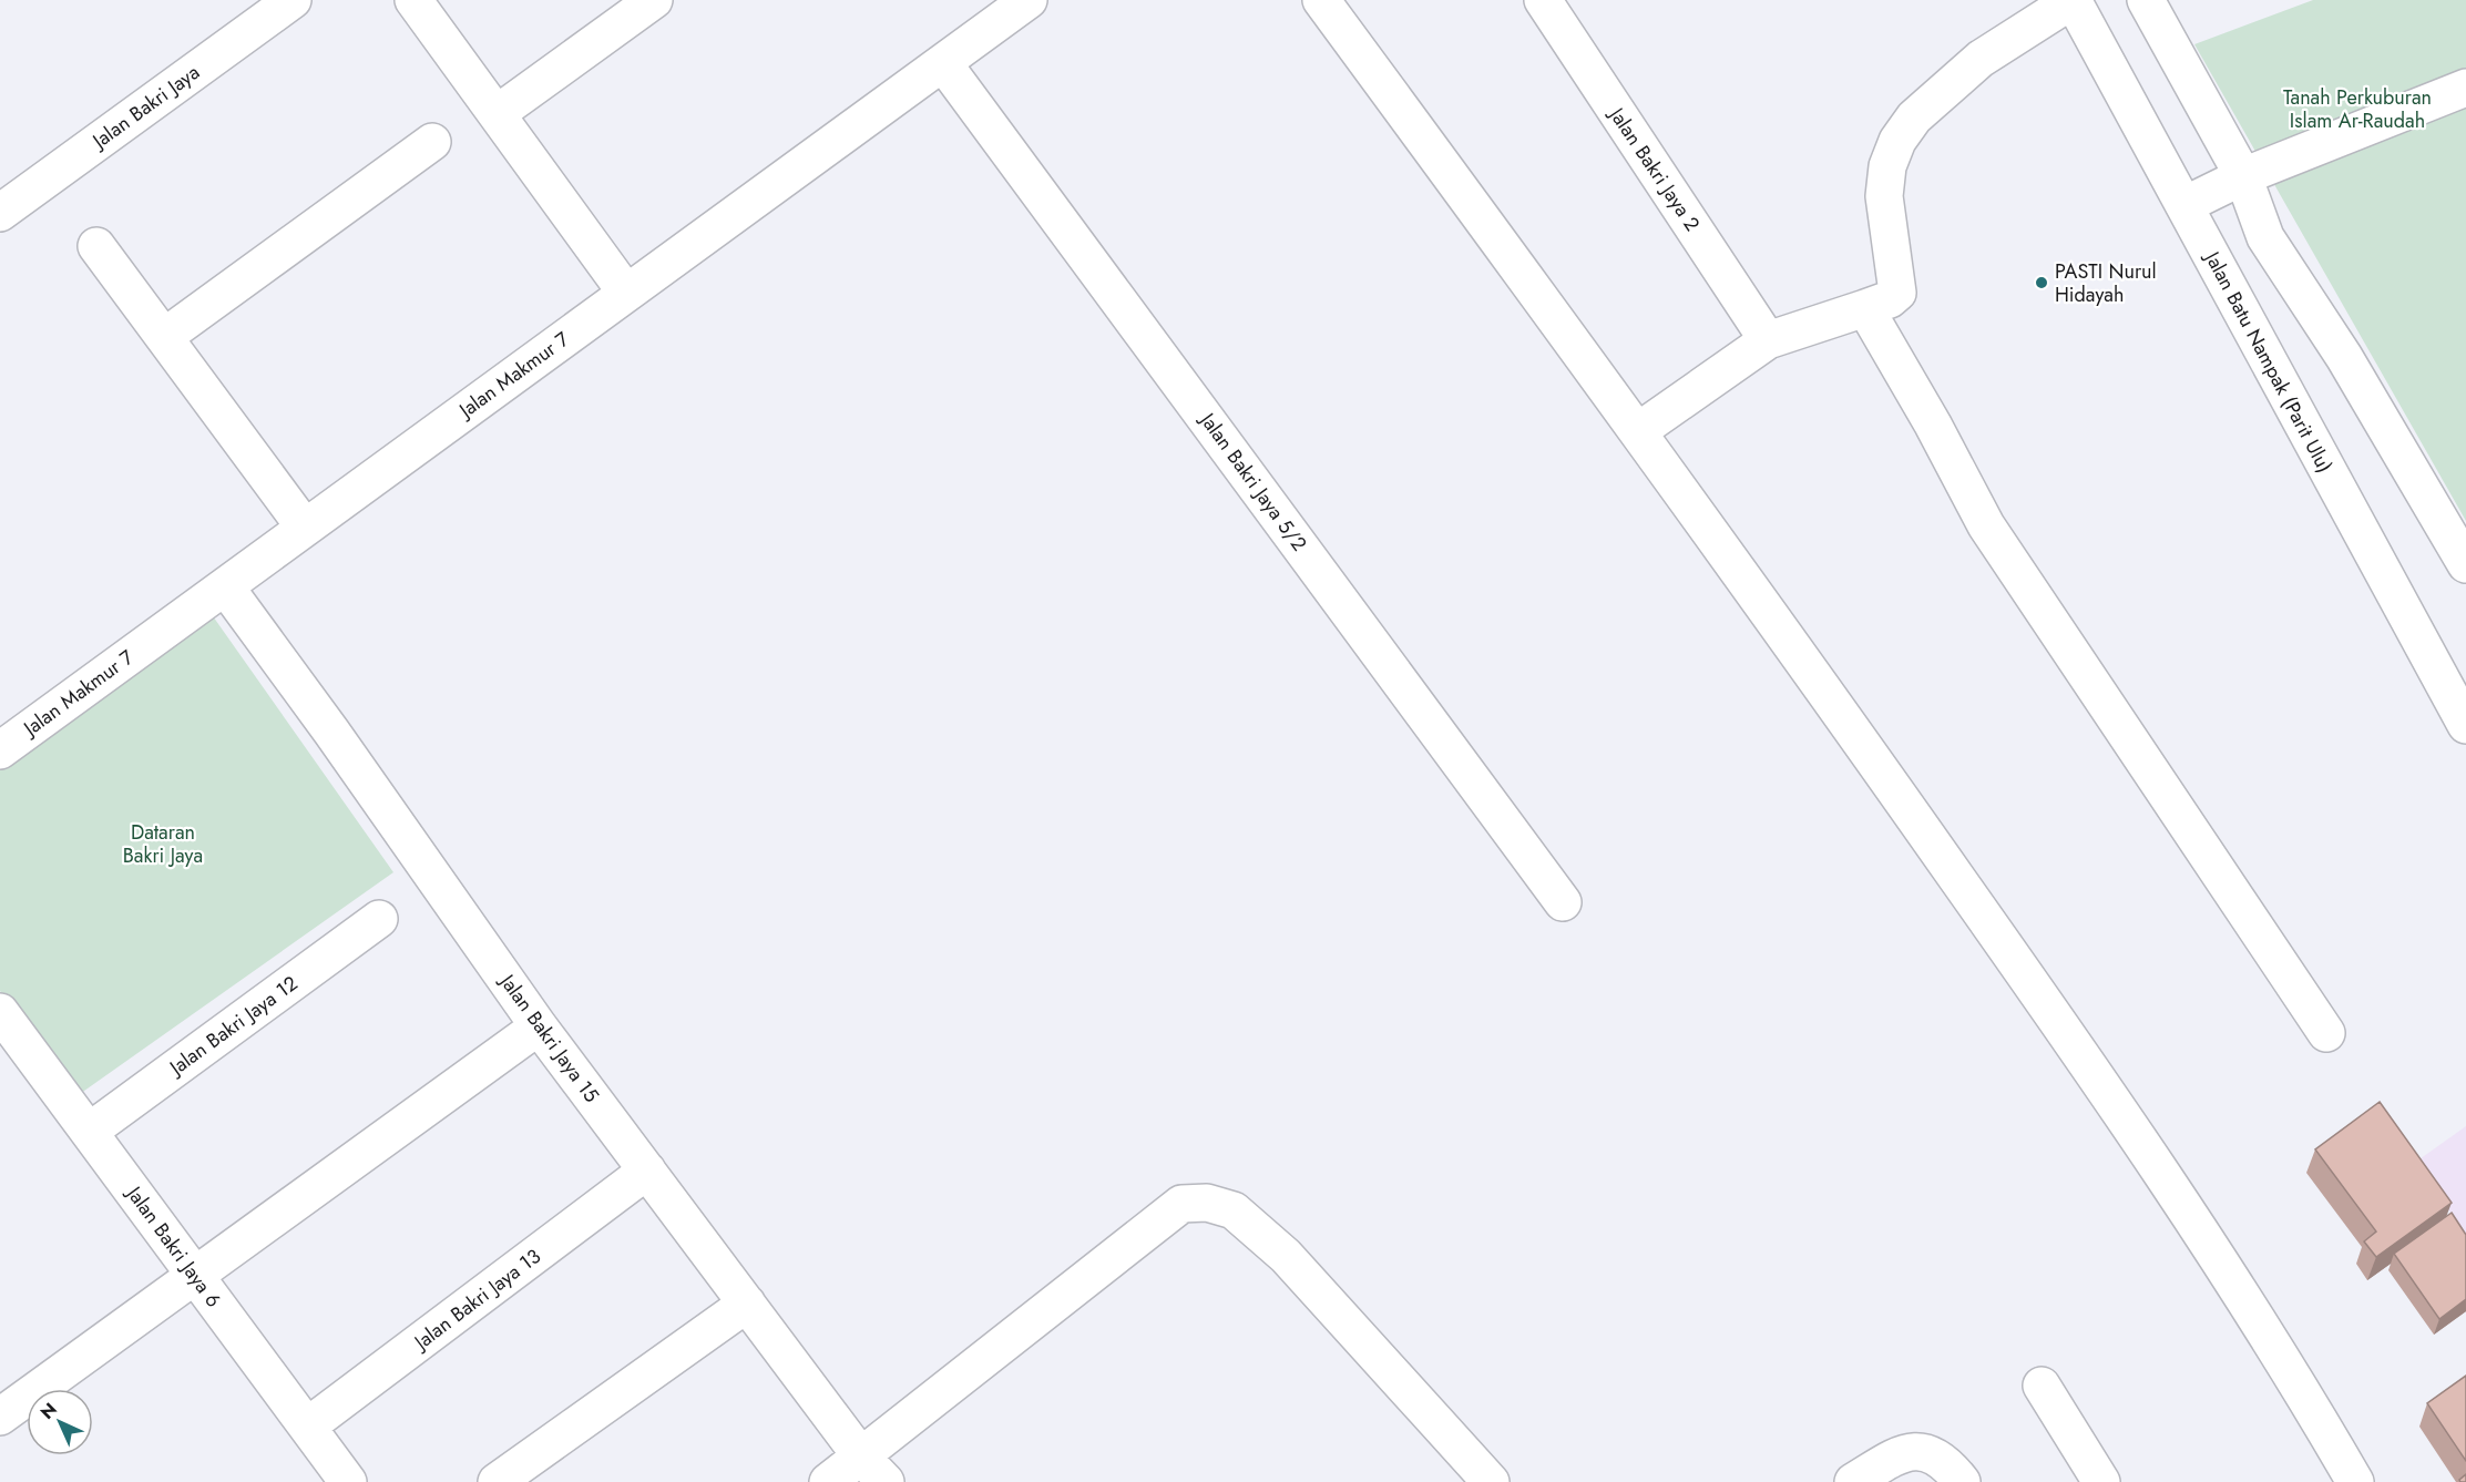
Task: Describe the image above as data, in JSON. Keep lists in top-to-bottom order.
{
  "streets": {
    "street": [
      "Jalan Bakri Jaya",
      "Jalan Bakri Jaya 2",
      "Jalan Batu Nampak (Parit Ulu)",
      "Jalan Makmur 7",
      "Jalan Bakri Jaya 5/2",
      "Jalan Bakri Jaya 12",
      "Jalan Bakri Jaya 15",
      "Jalan Bakri Jaya 6",
      "Jalan Bakri Jaya 13"
    ]
  },
  "crossings": [
    ["Jalan Makmur 7", "Jalan Bakri Jaya 5/2"],
    ["Jalan Makmur 7", "Jalan Bakri Jaya 15"],
    ["Jalan Bakri Jaya 12", "Jalan Bakri Jaya 6"],
    ["Jalan Bakri Jaya 15", "Jalan Bakri Jaya 13"],
    ["Jalan Bakri Jaya 6", "Jalan Bakri Jaya 13"]
  ],
  "parks": ["Tanah Perkuburan Islam Ar-Raudah", "Dataran Bakri Jaya"],
  "places": ["PASTI Nurul Hidayah"],
  "north": "top left"
}
